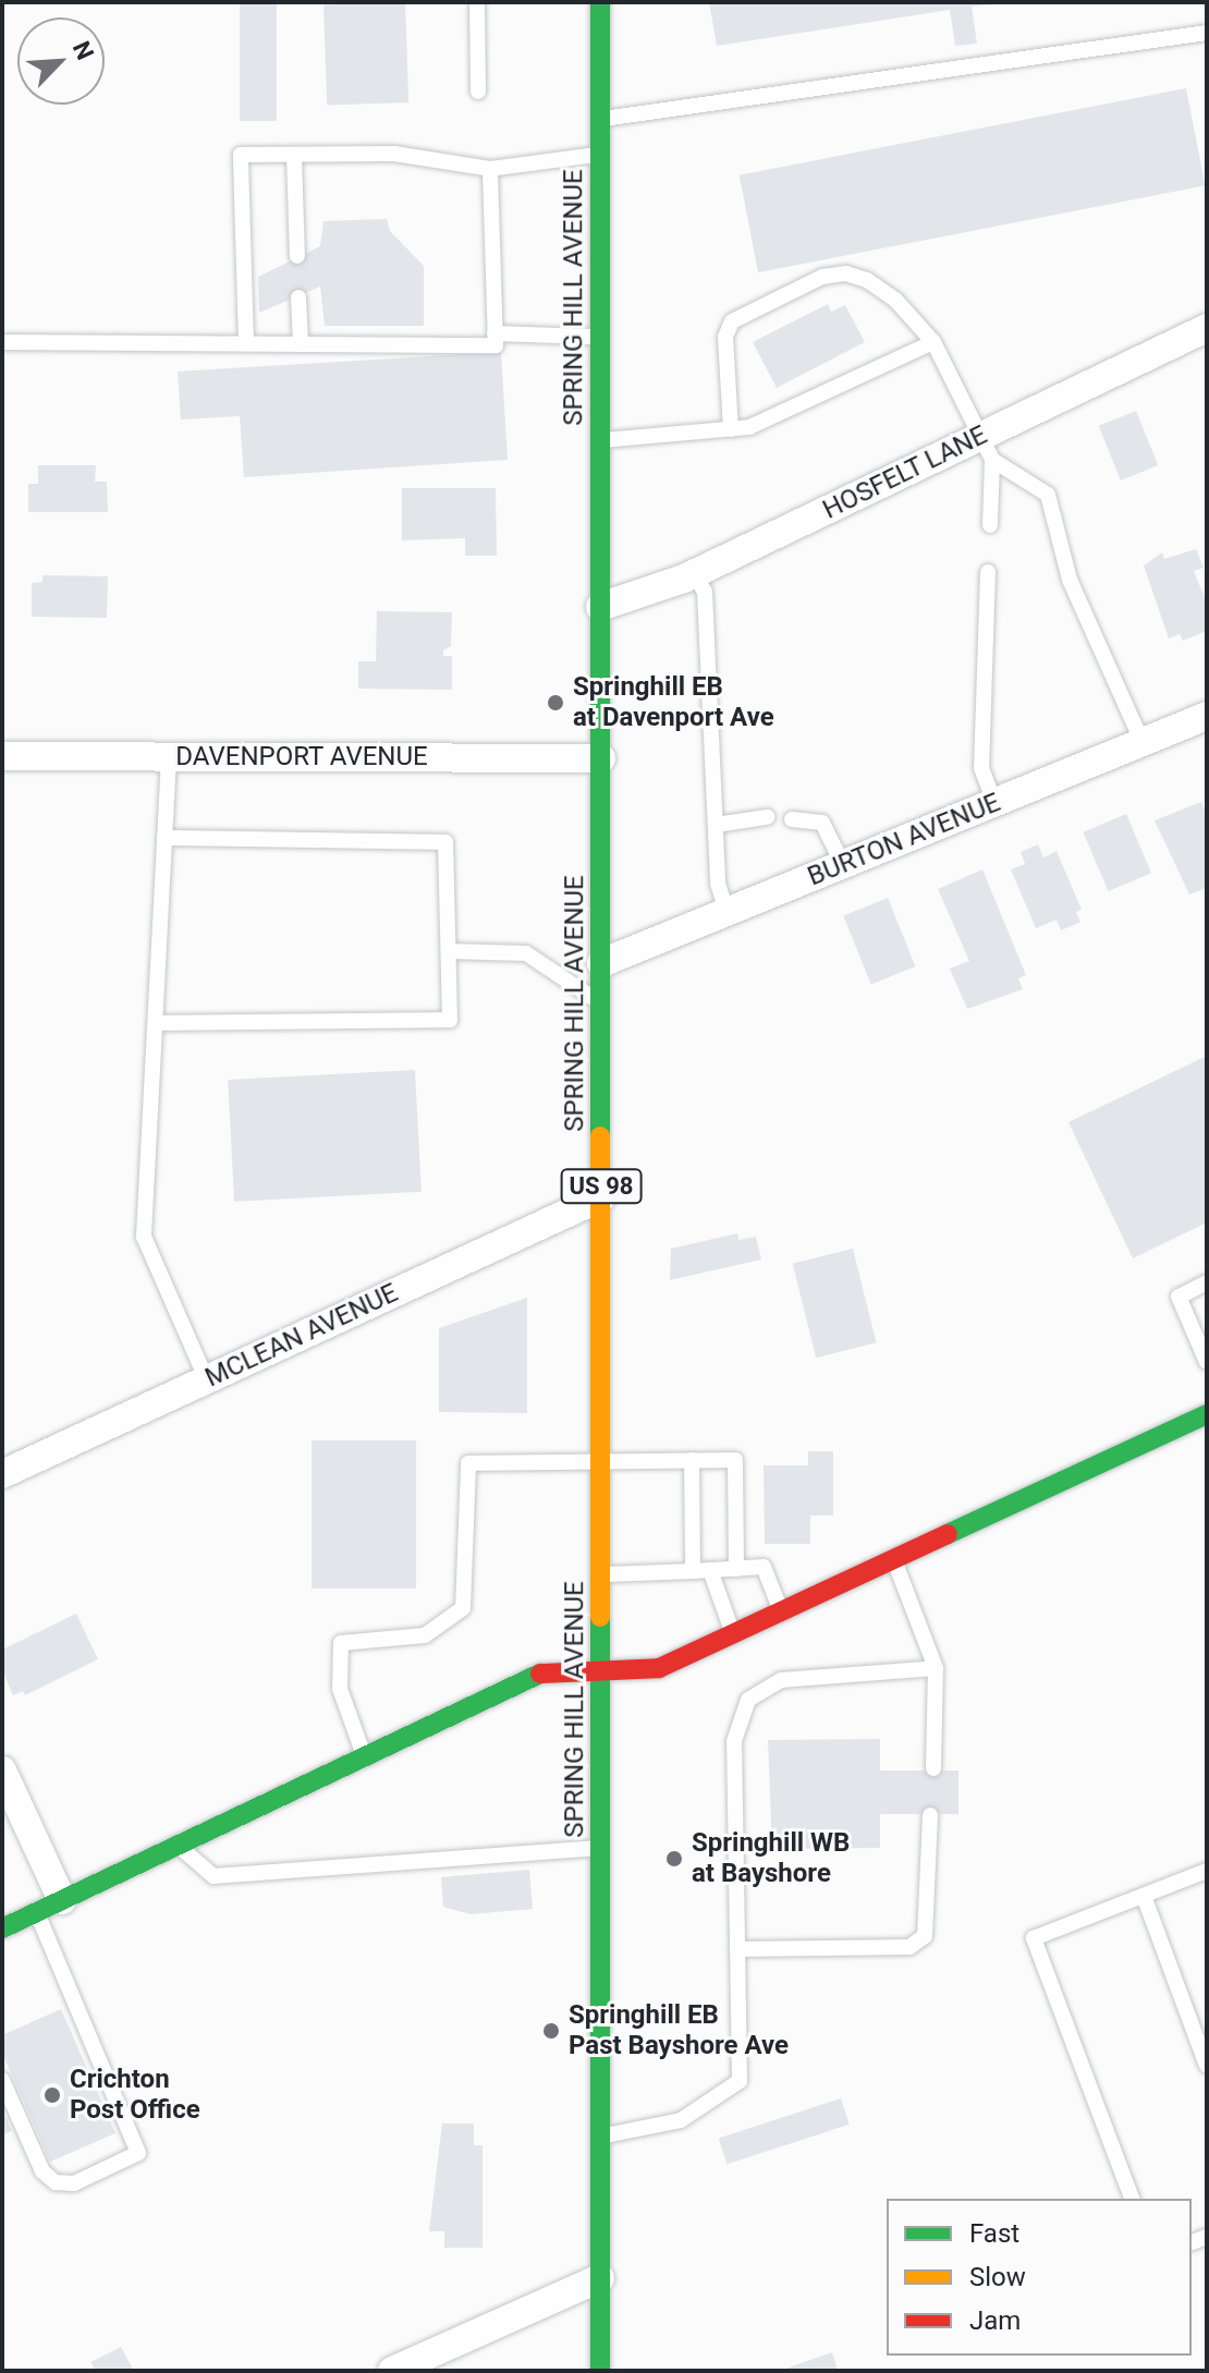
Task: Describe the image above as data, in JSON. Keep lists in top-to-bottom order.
{
  "streets": {
    "main road": ["SPRING HILL AVENUE", "US 98"],
    "street": [
      "HOSFELT LANE",
      "DAVENPORT AVENUE",
      "BURTON AVENUE",
      "MCLEAN AVENUE"
    ]
  },
  "crossings": [
    ["SPRING HILL AVENUE", "HOSFELT LANE"],
    ["SPRING HILL AVENUE", "DAVENPORT AVENUE"],
    ["SPRING HILL AVENUE", "BURTON AVENUE"],
    ["SPRING HILL AVENUE", "MCLEAN AVENUE"]
  ],
  "places": [
    "Springhill EB at Davenport Ave",
    "Springhill WB at Bayshore",
    "Springhill EB Past Bayshore Ave",
    "Crichton Post Office"
  ],
  "legend": ["Fast", "Slow", "Jam"],
  "north": "top right"
}
